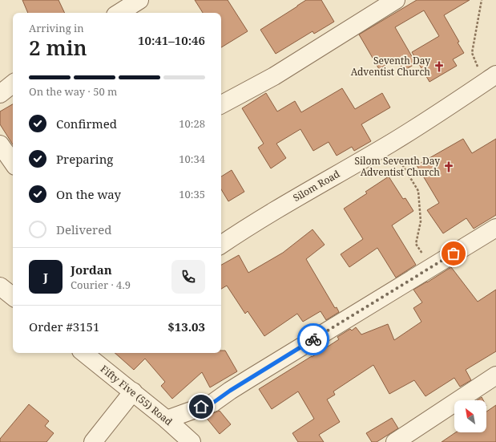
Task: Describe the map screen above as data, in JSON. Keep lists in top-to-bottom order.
{
  "streets": {
    "street": ["Silom Road", "Fifty Five (55) Road"]
  },
  "places": {
    "church": ["Seventh Day Adventist Church", "Silom Seventh Day Adventist Church"]
  },
  "north": "top left",
  "page": {
    "heading": ["2 min", "Arriving in", "10:41–10:46"],
    "panel": [
      "Jordan",
      "Courier · 4.9",
      "Order #3151",
      "$13.03"
    ],
    "bar": "On the way · 50 m",
    "list": [
      ["Confirmed", "10:28"],
      ["Preparing", "10:34"],
      ["On the way", "10:35"],
      "Delivered"
    ],
    "round": "J"
  }
}
